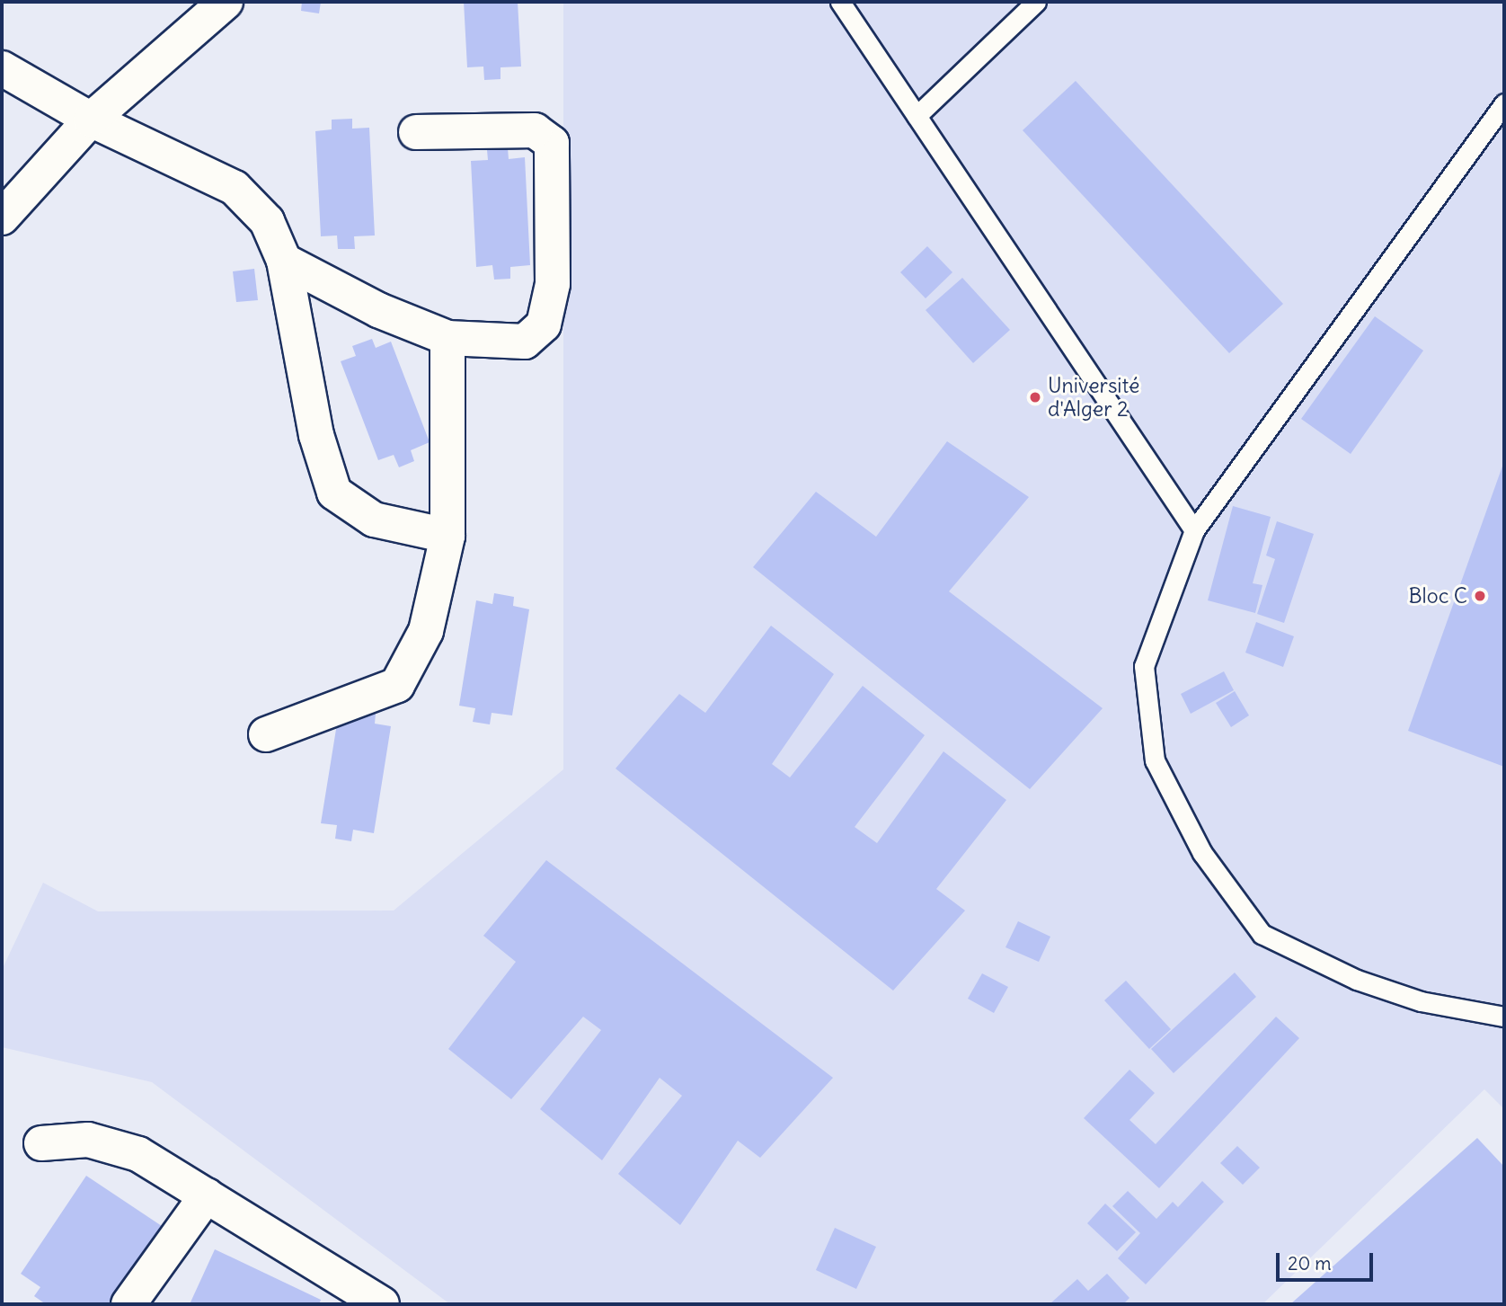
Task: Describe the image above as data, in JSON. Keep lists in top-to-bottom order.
{
  "places": ["Université d'Alger 2", "Bloc C"],
  "scale_bar": "20 m"
}
